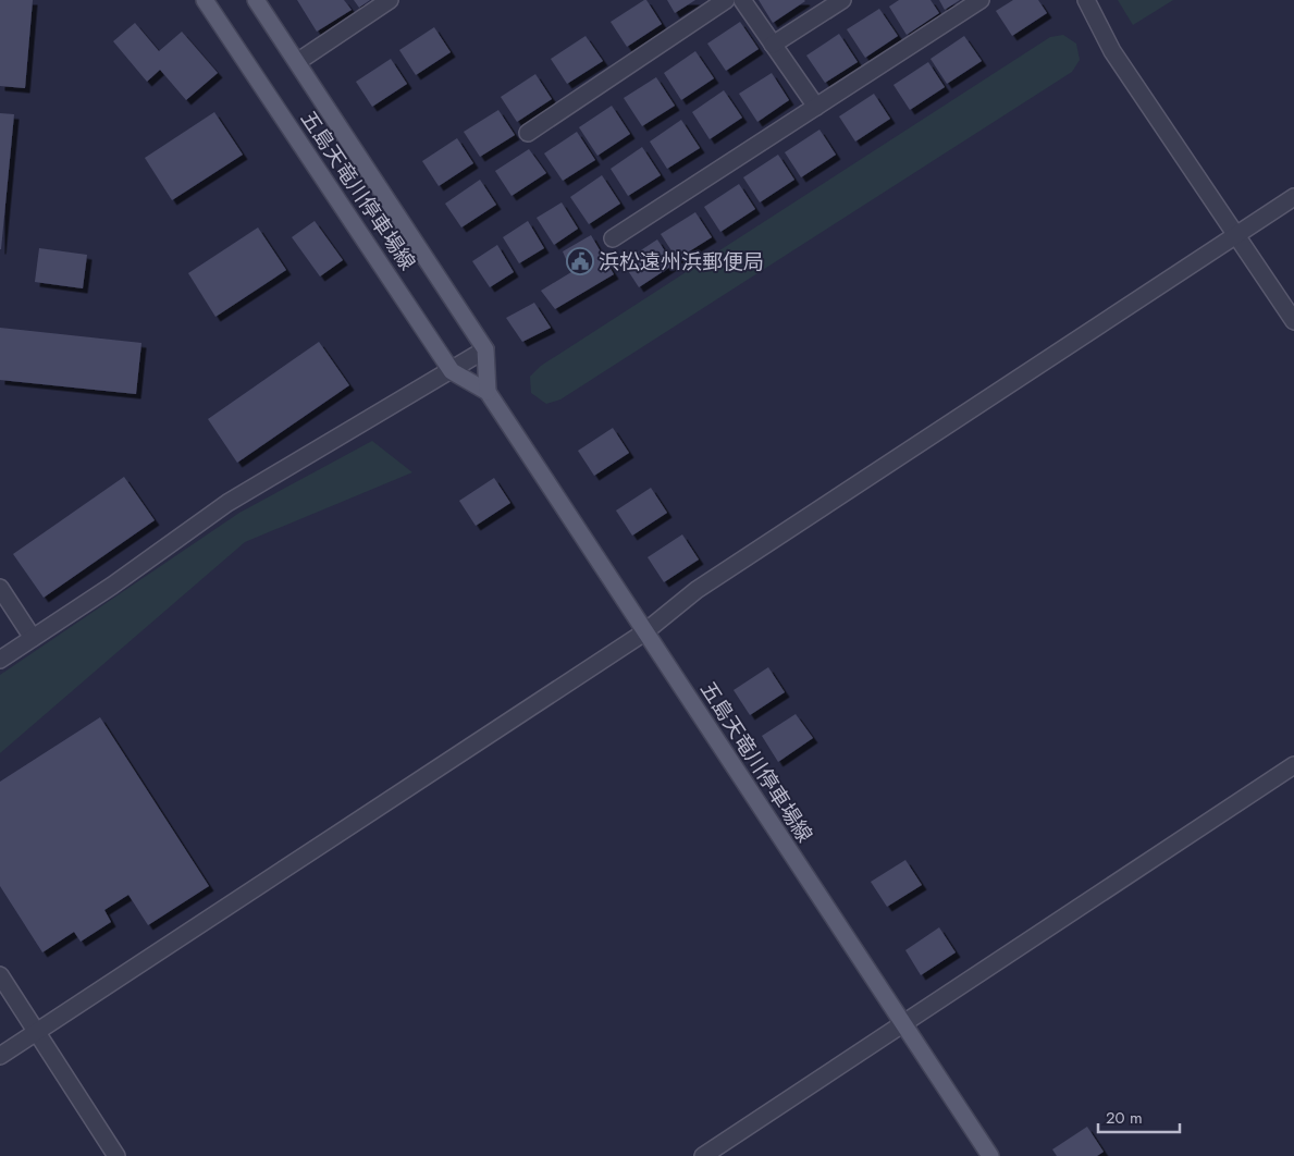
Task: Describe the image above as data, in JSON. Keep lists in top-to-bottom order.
{
  "streets": {
    "main road": ["五島天竜川停車場線"]
  },
  "places": {
    "public building": ["浜松遠州浜郵便局"]
  },
  "scale_bar": "20 m"
}
